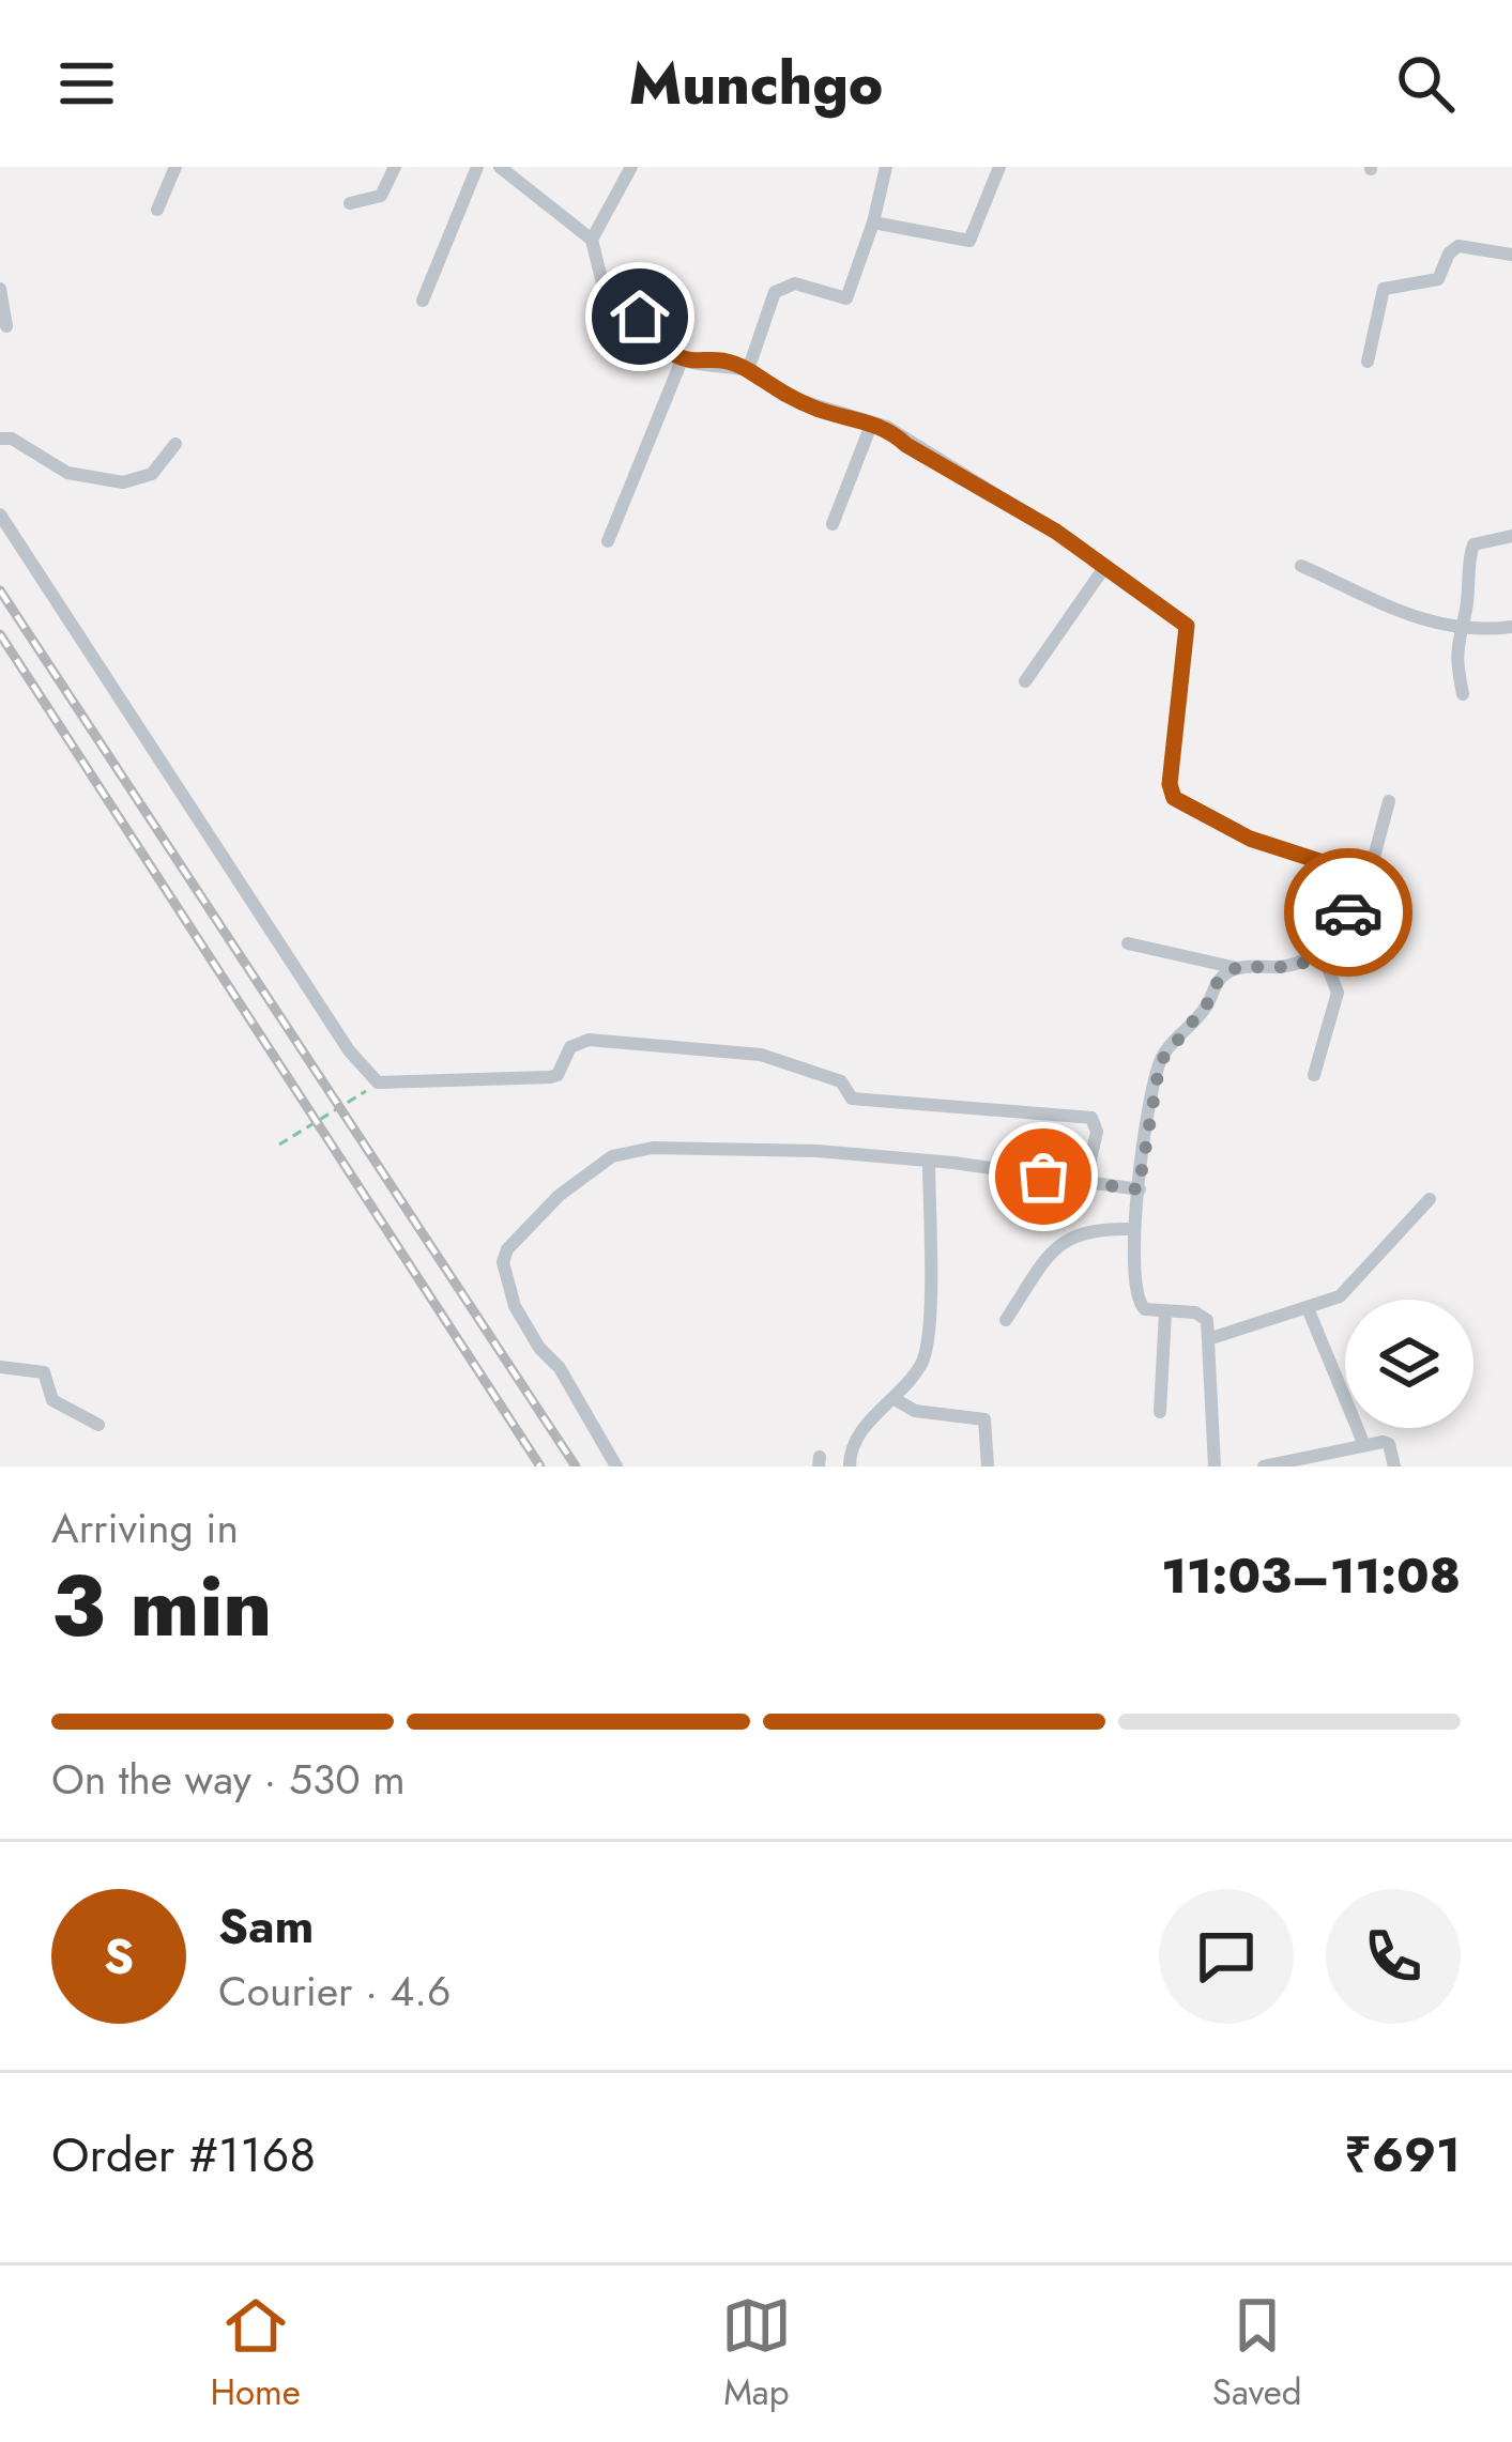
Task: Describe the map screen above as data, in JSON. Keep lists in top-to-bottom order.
{
  "page": {
    "header": "Munchgo",
    "heading": ["3 min", "Arriving in", "11:03–11:08"],
    "panel": [
      "Sam",
      "Courier · 4.6",
      "Order #1168",
      "₹691"
    ],
    "bar": "On the way · 530 m",
    "round": "S",
    "tabs": ["Home", "Map", "Saved"]
  }
}
